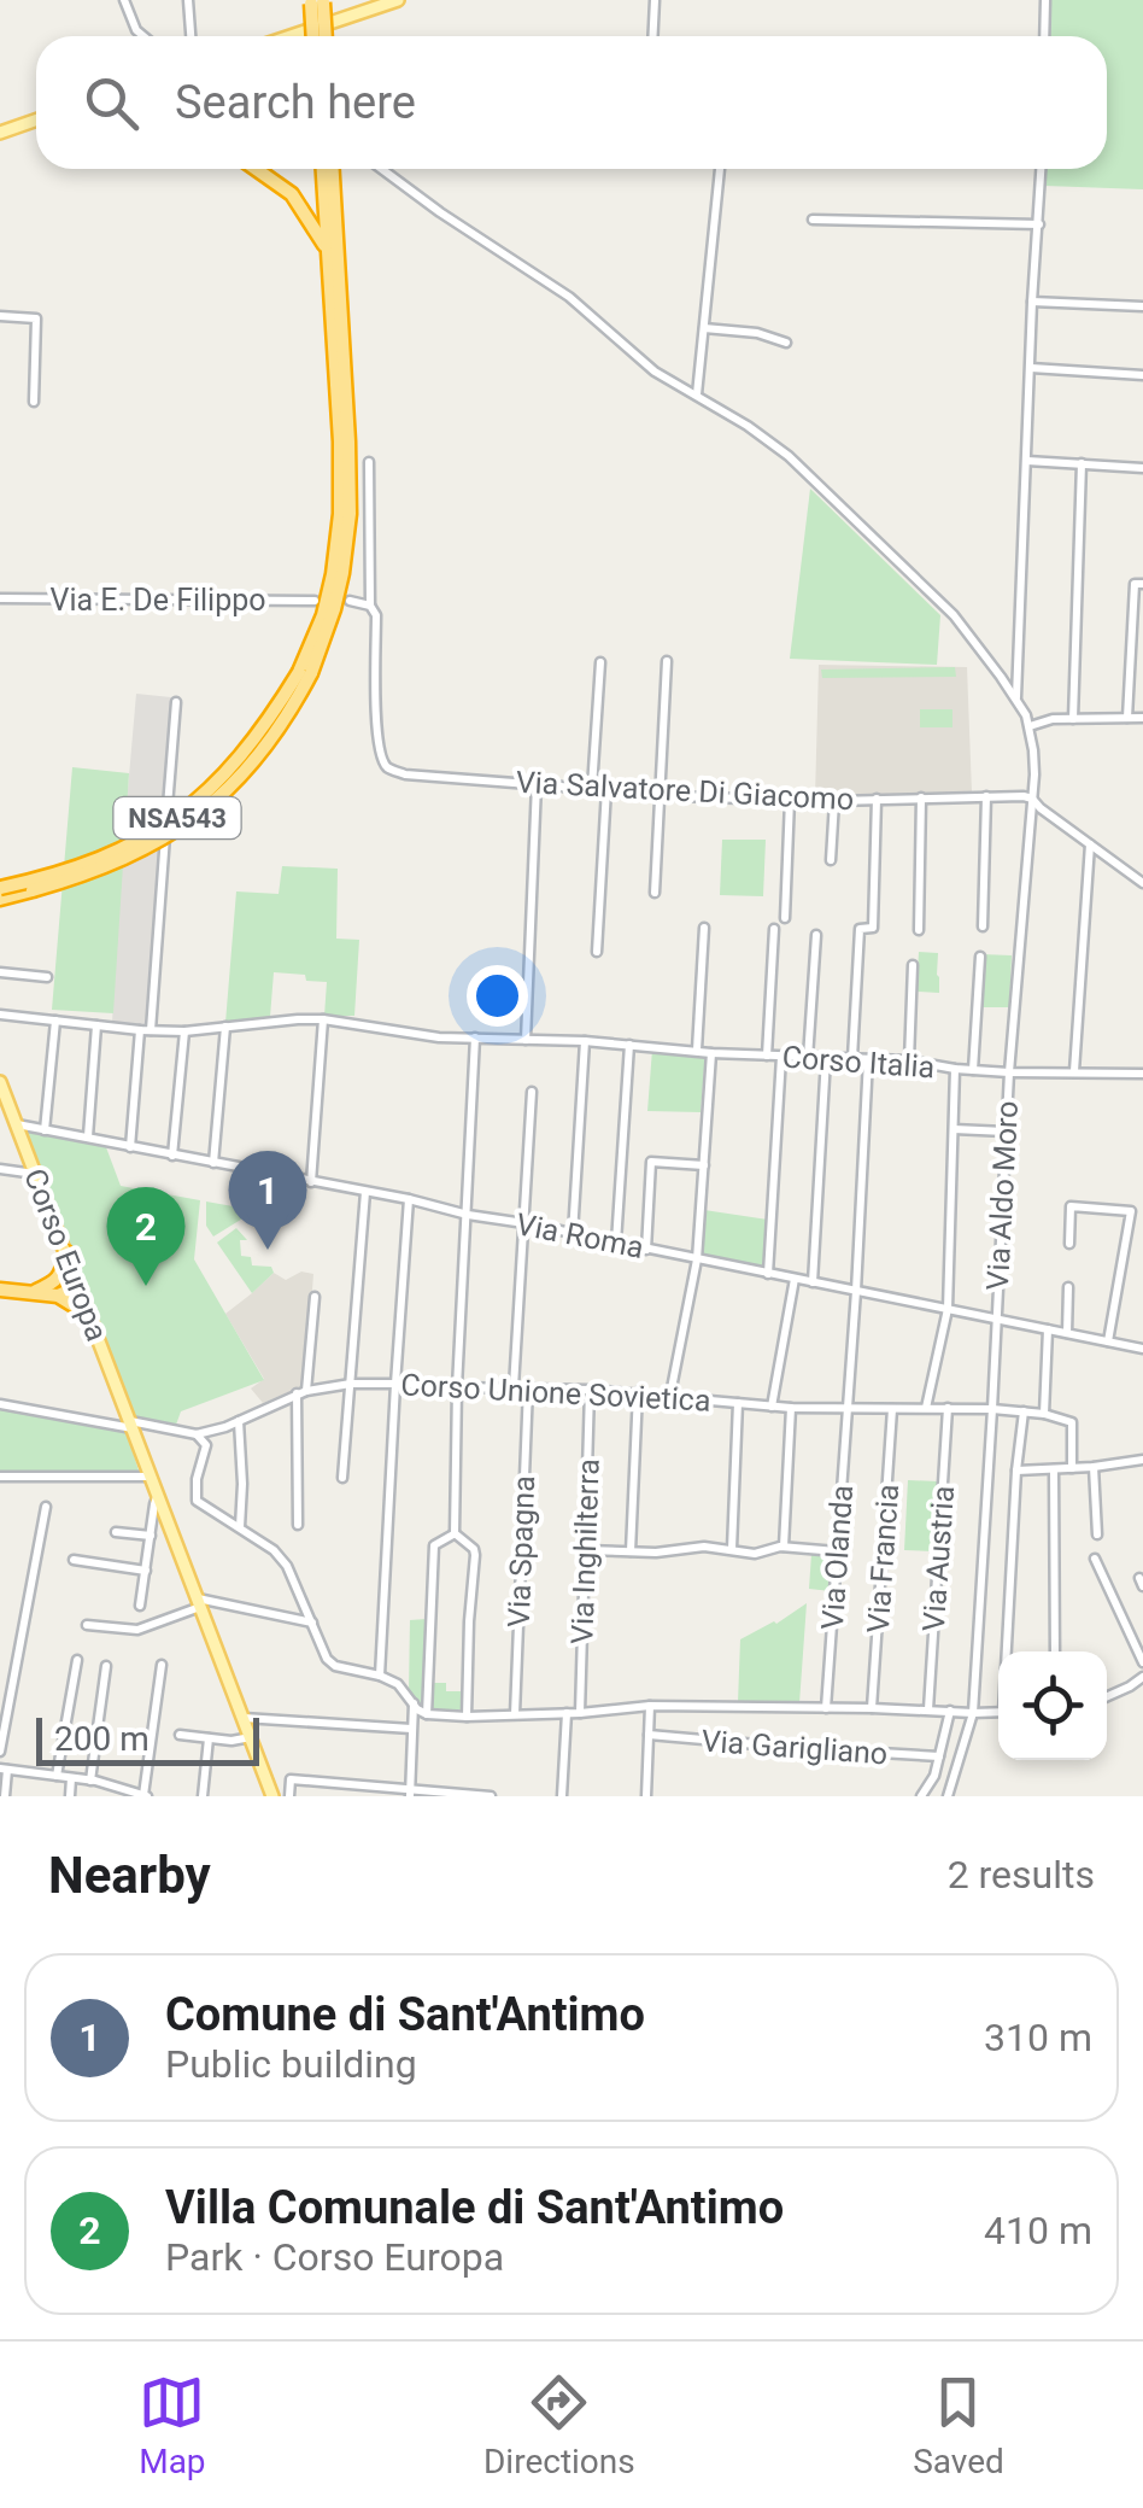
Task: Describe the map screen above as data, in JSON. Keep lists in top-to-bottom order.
{
  "streets": {
    "highway": ["NSA543"],
    "main road": ["Corso Europa"],
    "street": [
      "Via E. De Filippo",
      "Via Salvatore Di Giacomo",
      "Corso Italia",
      "Via Aldo Moro",
      "Via Roma",
      "Corso Unione Sovietica",
      "Via Spagna",
      "Via Inghilterra",
      "Via Olanda",
      "Via Francia",
      "Via Austria",
      "Via Garigliano"
    ]
  },
  "crossings": [
    ["Via Salvatore Di Giacomo", "Via Aldo Moro"],
    ["Corso Italia", "Via Aldo Moro"],
    ["Corso Italia", "Via Olanda"],
    ["Via Aldo Moro", "Via Roma"],
    ["Via Aldo Moro", "Corso Unione Sovietica"],
    ["Via Roma", "Corso Europa"],
    ["Via Roma", "Via Olanda"],
    ["Corso Europa", "Corso Unione Sovietica"],
    ["Corso Unione Sovietica", "Via Spagna"],
    ["Corso Unione Sovietica", "Via Inghilterra"],
    ["Corso Unione Sovietica", "Via Olanda"],
    ["Corso Unione Sovietica", "Via Francia"],
    ["Corso Unione Sovietica", "Via Austria"]
  ],
  "scale_bar": "200 m",
  "page": {
    "search": "Search here",
    "pins": ["1", "2"],
    "scale": "200 m",
    "heading": ["Nearby", "2 results"],
    "list": [
      {
        "mark": "1",
        "name": "Comune di Sant'Antimo",
        "note": "Public building",
        "value": "310 m"
      },
      {
        "mark": "2",
        "name": "Villa Comunale di Sant'Antimo",
        "note": "Park · Corso Europa",
        "value": "410 m"
      }
    ],
    "nav": ["Map", "Directions", "Saved"]
  }
}
